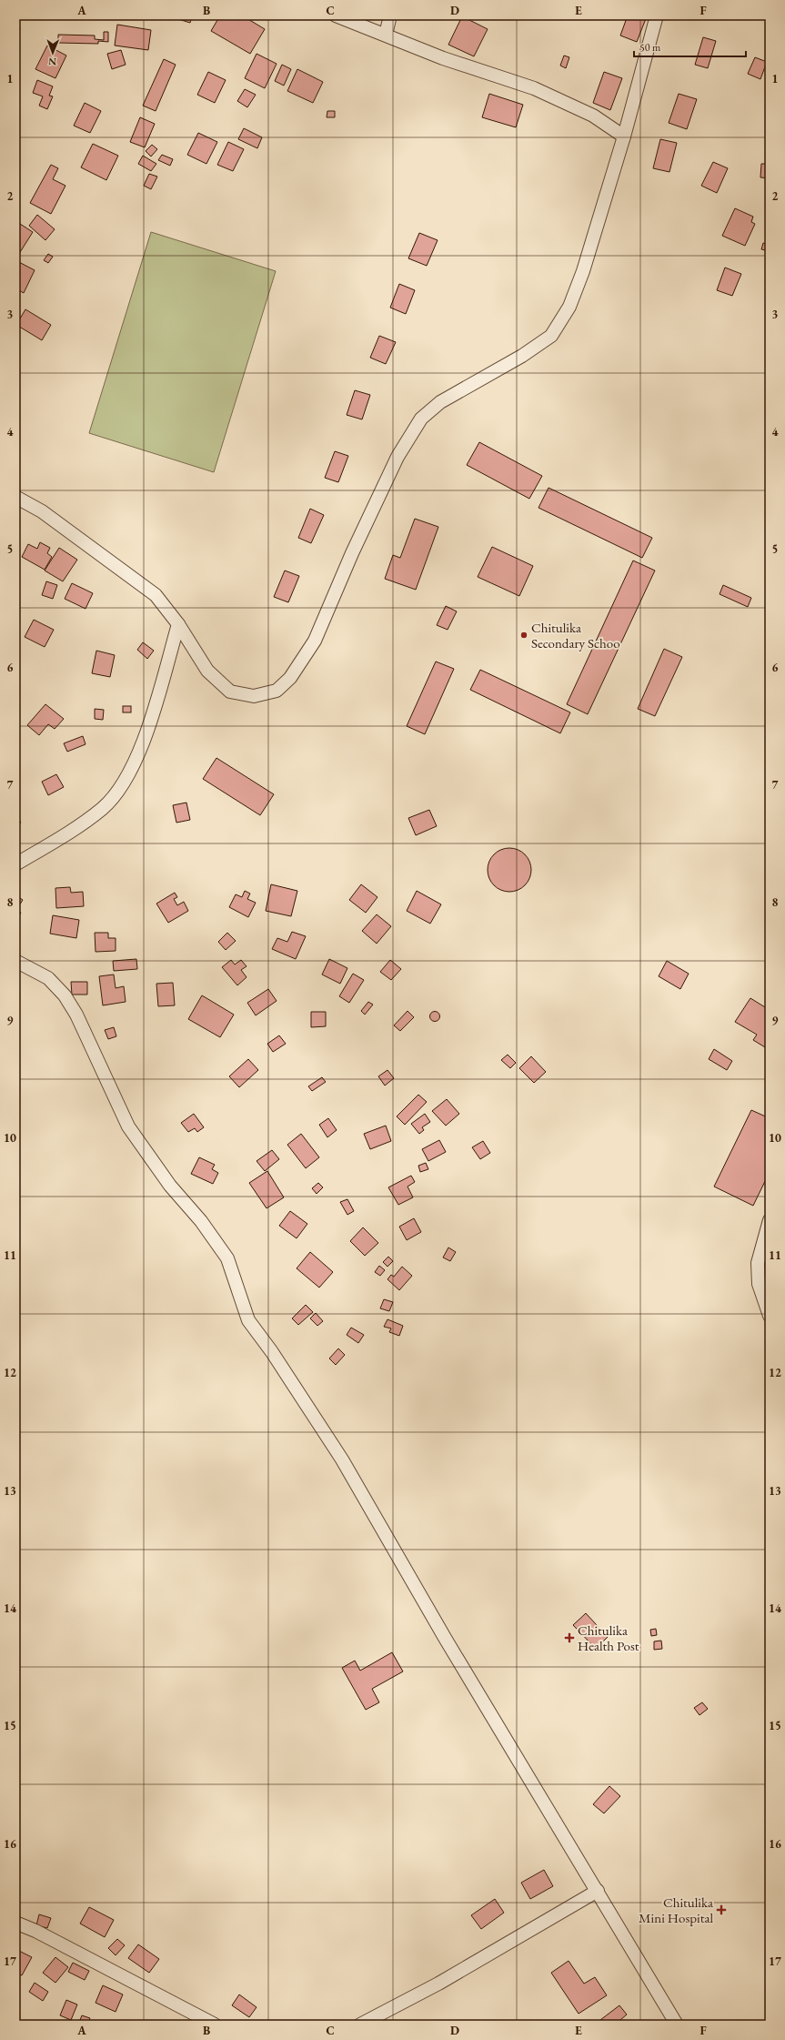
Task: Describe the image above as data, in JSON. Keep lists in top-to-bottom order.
{
  "places": {
    "other": ["Chitulika Secondary Schoo"],
    "health": ["Chitulika Health Post", "Chitulika Mini Hospital"]
  },
  "scale_bar": "50 m",
  "north": "bottom",
  "grid": {
    "columns": [
      "A",
      "B",
      "C",
      "D",
      "E",
      "F"
    ],
    "rows": [
      "1",
      "2",
      "3",
      "4",
      "5",
      "6",
      "7",
      "8",
      "9",
      "10",
      "11",
      "12",
      "13",
      "14",
      "15",
      "16",
      "17"
    ]
  }
}
